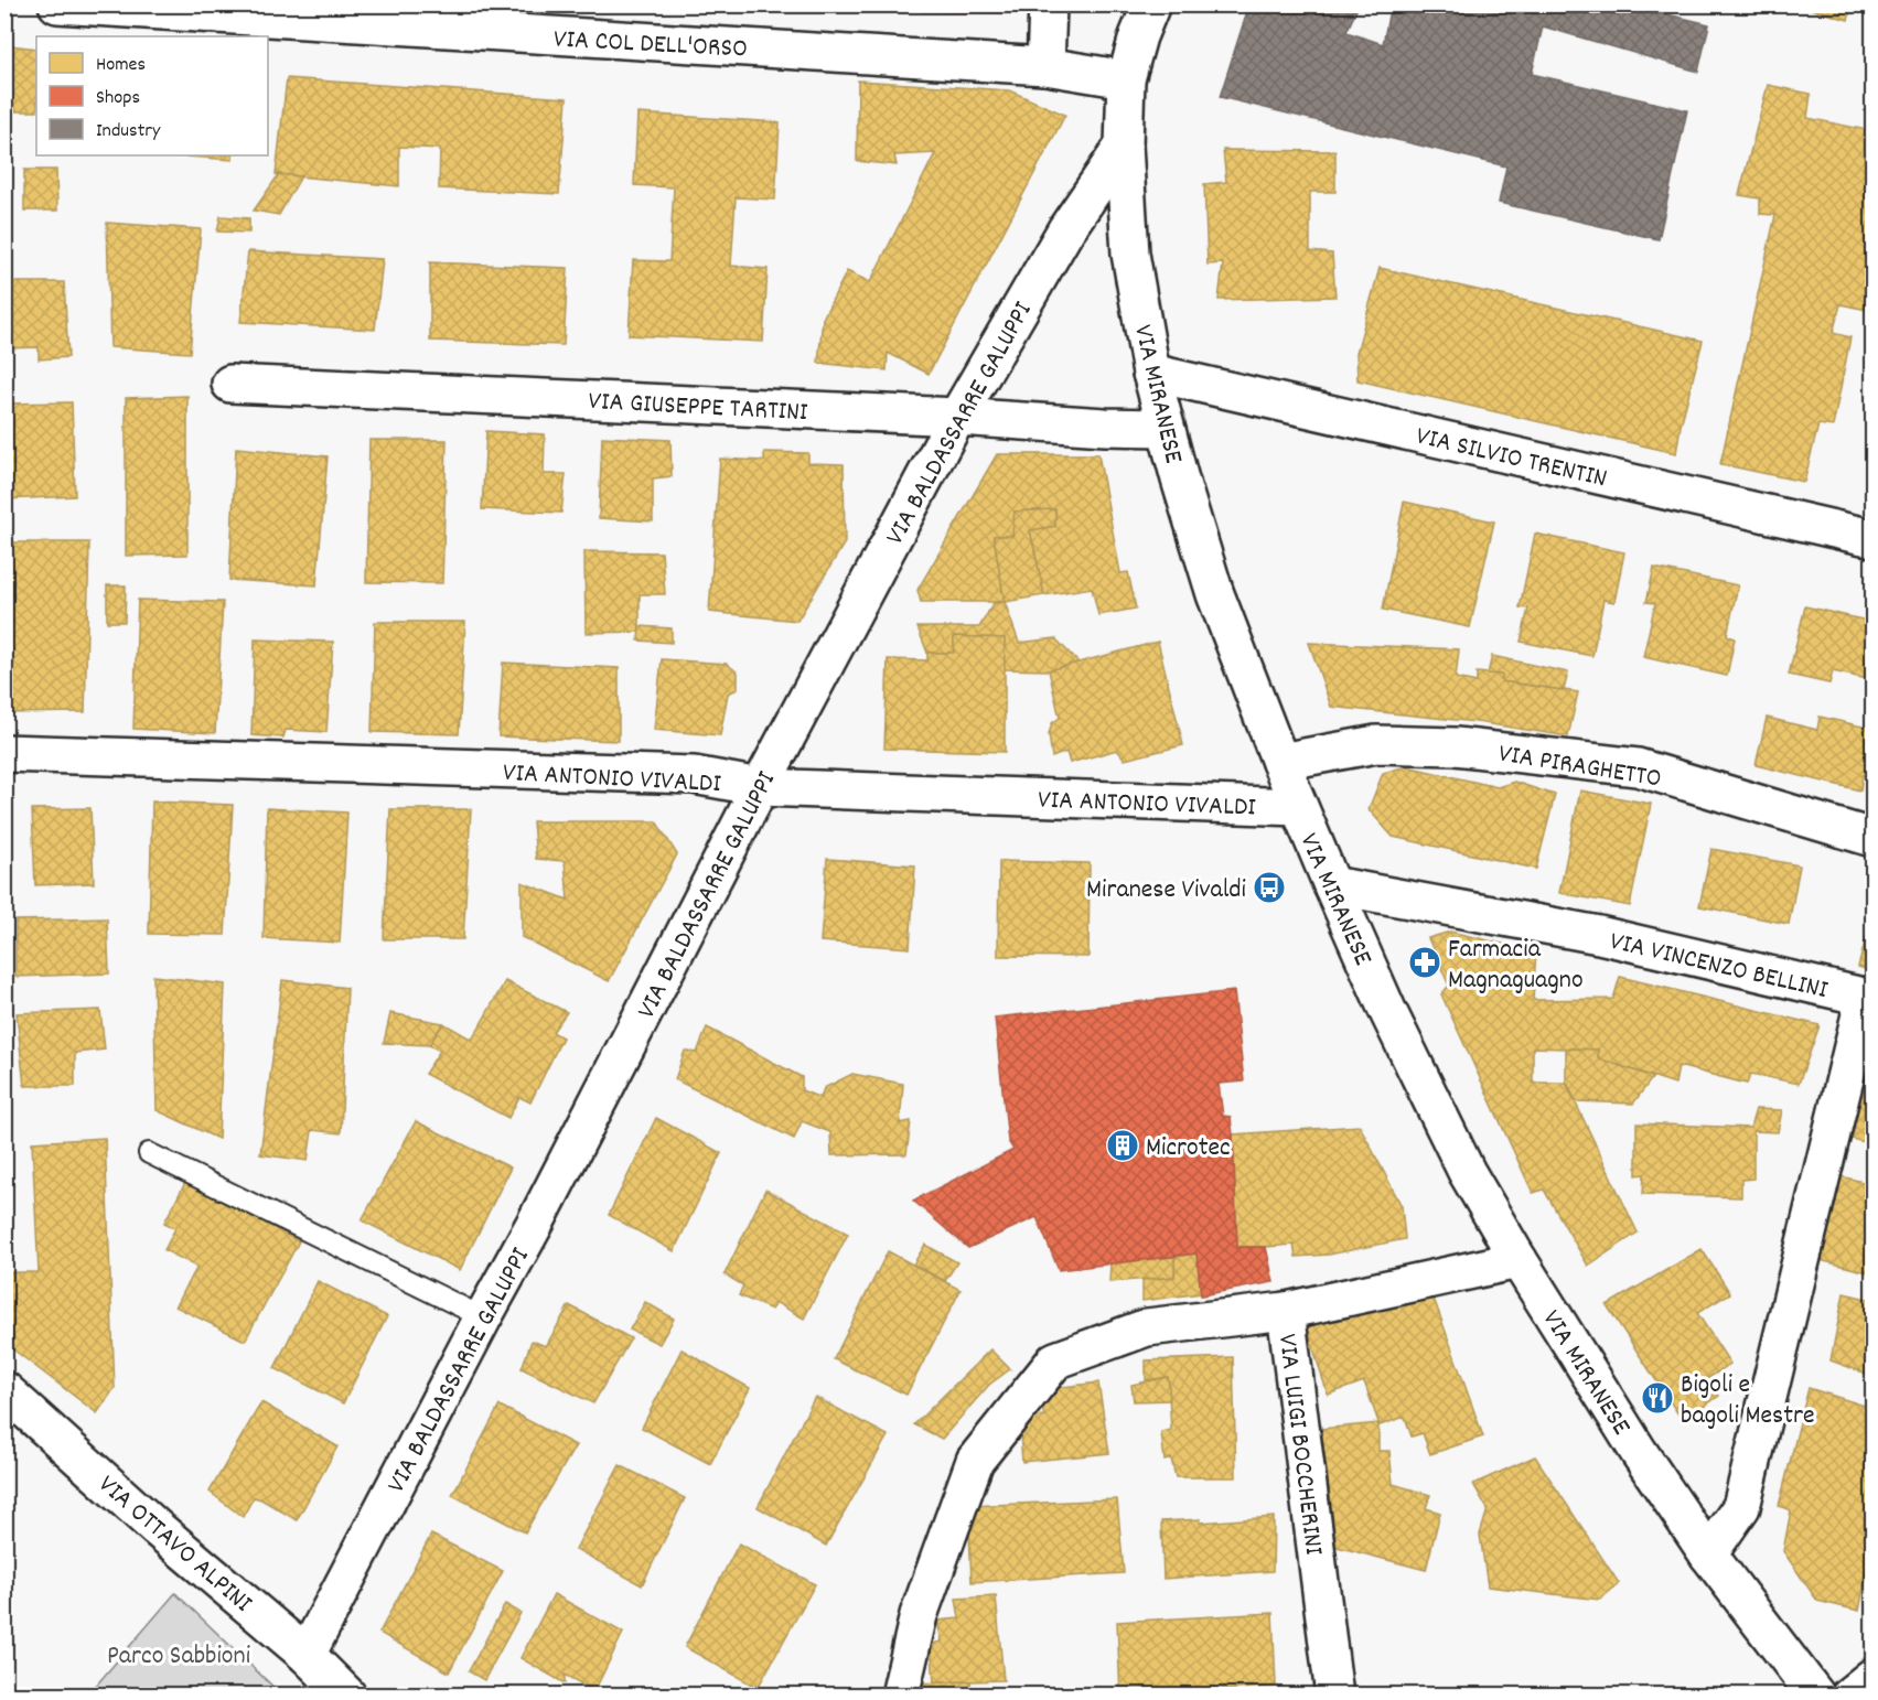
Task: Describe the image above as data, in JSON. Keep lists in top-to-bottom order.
{
  "streets": {
    "street": [
      "VIA COL DELL'ORSO",
      "VIA MIRANESE",
      "VIA GIUSEPPE TARTINI",
      "VIA BALDASSARRE GALUPPI",
      "VIA SILVIO TRENTIN",
      "VIA PIRAGHETTO",
      "VIA ANTONIO VIVALDI",
      "VIA VINCENZO BELLINI",
      "VIA LUIGI BOCCHERINI",
      "VIA OTTAVO ALPINI"
    ]
  },
  "crossings": [
    ["VIA COL DELL'ORSO", "VIA MIRANESE"],
    ["VIA MIRANESE", "VIA GIUSEPPE TARTINI"],
    ["VIA MIRANESE", "VIA BALDASSARRE GALUPPI"],
    ["VIA MIRANESE", "VIA SILVIO TRENTIN"],
    ["VIA MIRANESE", "VIA PIRAGHETTO"],
    ["VIA MIRANESE", "VIA ANTONIO VIVALDI"],
    ["VIA MIRANESE", "VIA VINCENZO BELLINI"],
    ["VIA MIRANESE", "VIA LUIGI BOCCHERINI"],
    ["VIA GIUSEPPE TARTINI", "VIA BALDASSARRE GALUPPI"],
    ["VIA BALDASSARRE GALUPPI", "VIA ANTONIO VIVALDI"],
    ["VIA BALDASSARRE GALUPPI", "VIA OTTAVO ALPINI"]
  ],
  "parks": ["Parco Sabbioni"],
  "places": {
    "bus stop": ["Miranese Vivaldi"],
    "pharmacy": ["Farmacia Magnaguagno"],
    "building": ["Microtec"],
    "restaurant": ["Bigoli e bagoli Mestre"]
  },
  "legend": ["Homes", "Shops", "Industry"]
}
